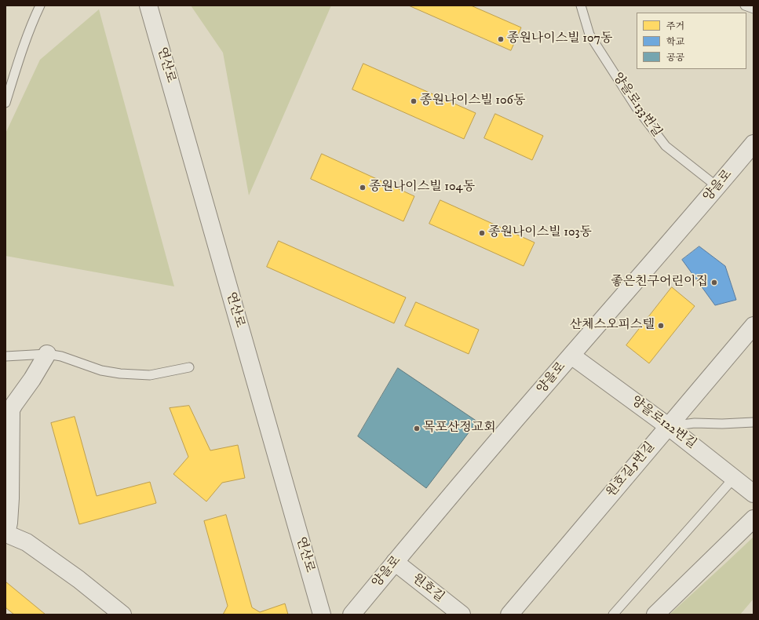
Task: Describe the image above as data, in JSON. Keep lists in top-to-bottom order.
{
  "streets": {
    "street": [
      "연산로",
      "양을로",
      "양을로122번길",
      "원호길5번길",
      "원호길"
    ],
    "lane": ["양을로133번길"]
  },
  "crossings": [
    ["양을로133번길", "양을로"],
    ["양을로", "양을로122번길"],
    ["양을로", "원호길"],
    ["양을로122번길", "원호길5번길"]
  ],
  "places": [
    "종원나이스빌 107동",
    "종원나이스빌 106동",
    "종원나이스빌 104동",
    "종원나이스빌 103동",
    "좋은친구어린이집",
    "산체스오피스텔",
    "목포산정교회"
  ],
  "legend": ["주거", "학교", "공공"]
}
